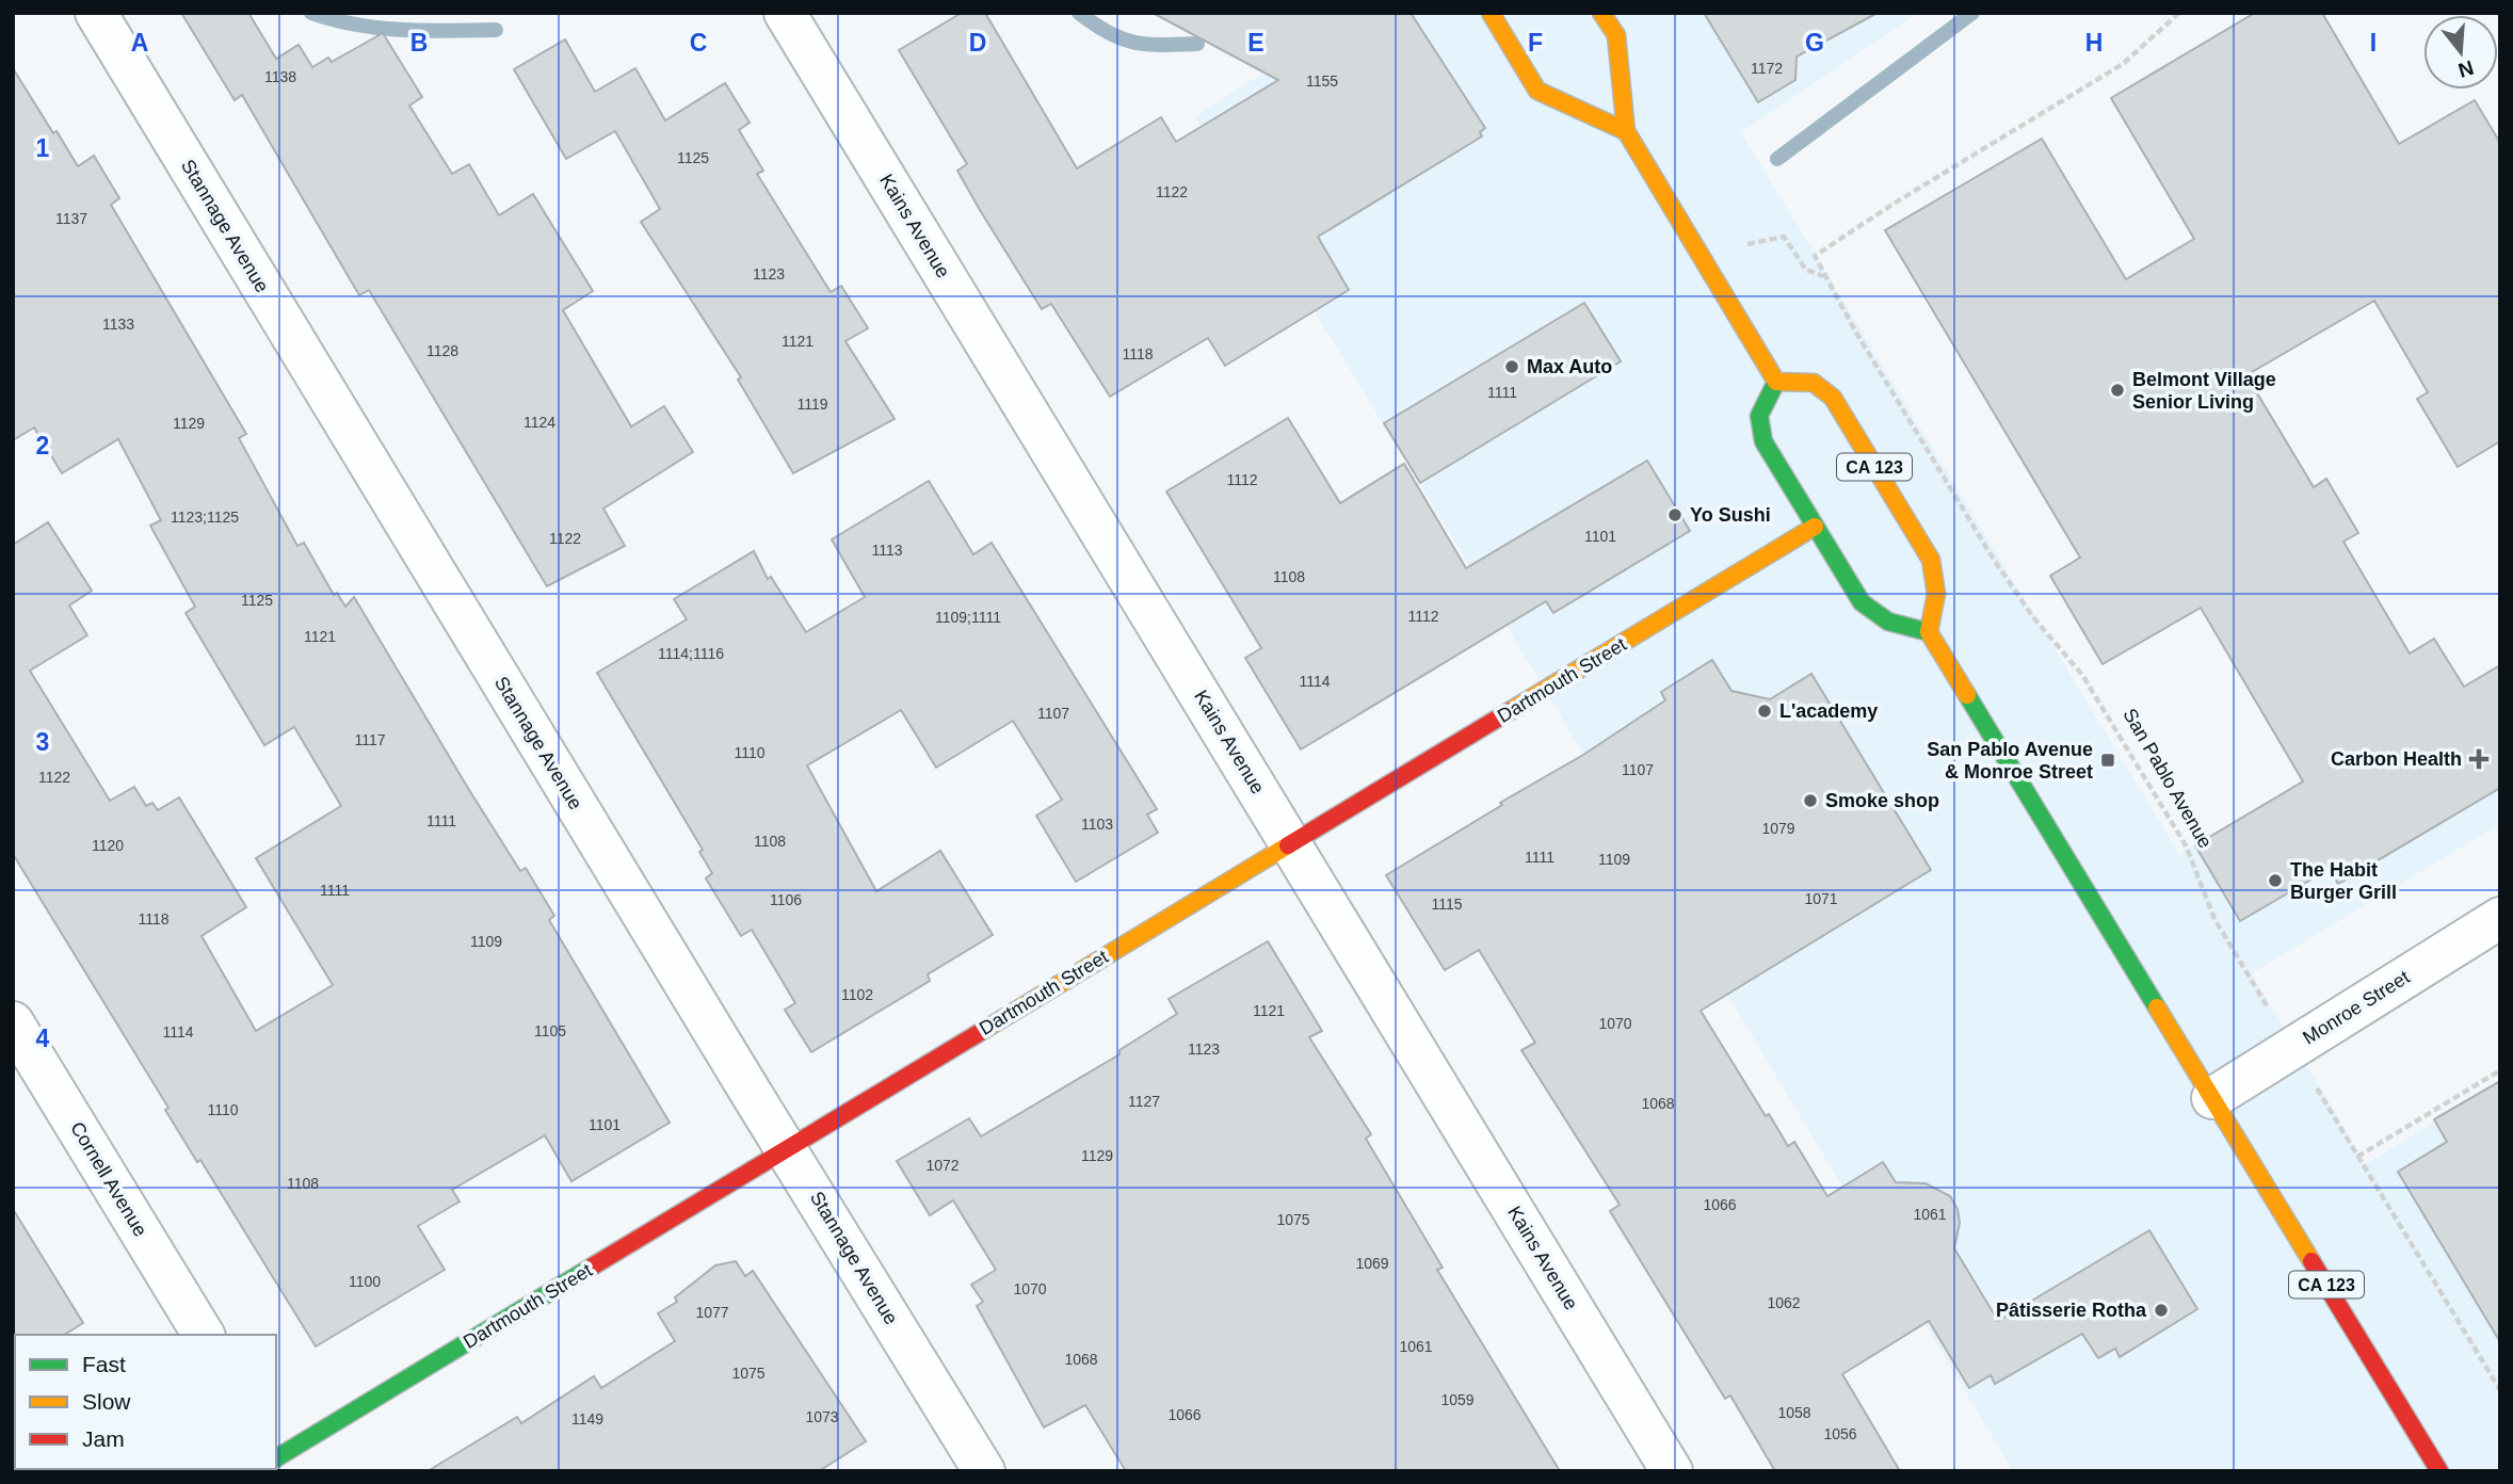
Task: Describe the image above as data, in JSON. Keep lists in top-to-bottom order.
{
  "streets": {
    "main road": ["CA 123", "Dartmouth Street"],
    "street": [
      "Stannage Avenue",
      "Kains Avenue",
      "Monroe Street",
      "Cornell Avenue"
    ],
    "path": ["San Pablo Avenue"]
  },
  "crossings": [
    ["Stannage Avenue", "Dartmouth Street"],
    ["Kains Avenue", "Dartmouth Street"],
    ["CA 123", "Monroe Street"],
    ["San Pablo Avenue", "Monroe Street"]
  ],
  "places": {
    "other": [
      "Max Auto",
      "Belmont Village Senior Living",
      "Yo Sushi",
      "L'academy",
      "Smoke shop",
      "The Habit Burger Grill",
      "Pâtisserie Rotha"
    ],
    "health": ["Carbon Health"],
    "transit": ["San Pablo Avenue & Monroe Street"]
  },
  "house_numbers": [
    "1172",
    "1138",
    "1155",
    "1125",
    "1122",
    "1137",
    "1123",
    "1133",
    "1121",
    "1128",
    "1118",
    "1111",
    "1119",
    "1124",
    "1129",
    "1112",
    "1123;1125",
    "1101",
    "1122",
    "1113",
    "1108",
    "1125",
    "1112",
    "1109;1111",
    "1121",
    "1114;1116",
    "1114",
    "1107",
    "1117",
    "1110",
    "1107",
    "1122",
    "1111",
    "1103",
    "1079",
    "1108",
    "1120",
    "1111",
    "1109",
    "1111",
    "1071",
    "1106",
    "1115",
    "1118",
    "1109",
    "1102",
    "1121",
    "1070",
    "1105",
    "1114",
    "1123",
    "1127",
    "1068",
    "1110",
    "1101",
    "1129",
    "1072",
    "1108",
    "1066",
    "1061",
    "1075",
    "1069",
    "1100",
    "1070",
    "1062",
    "1077",
    "1061",
    "1068",
    "1075",
    "1059",
    "1058",
    "1066",
    "1073",
    "1149",
    "1056"
  ],
  "legend": ["Fast", "Slow", "Jam"],
  "north": "bottom",
  "grid": {
    "columns": [
      "A",
      "B",
      "C",
      "D",
      "E",
      "F",
      "G",
      "H",
      "I"
    ],
    "rows": [
      "1",
      "2",
      "3",
      "4"
    ]
  }
}
